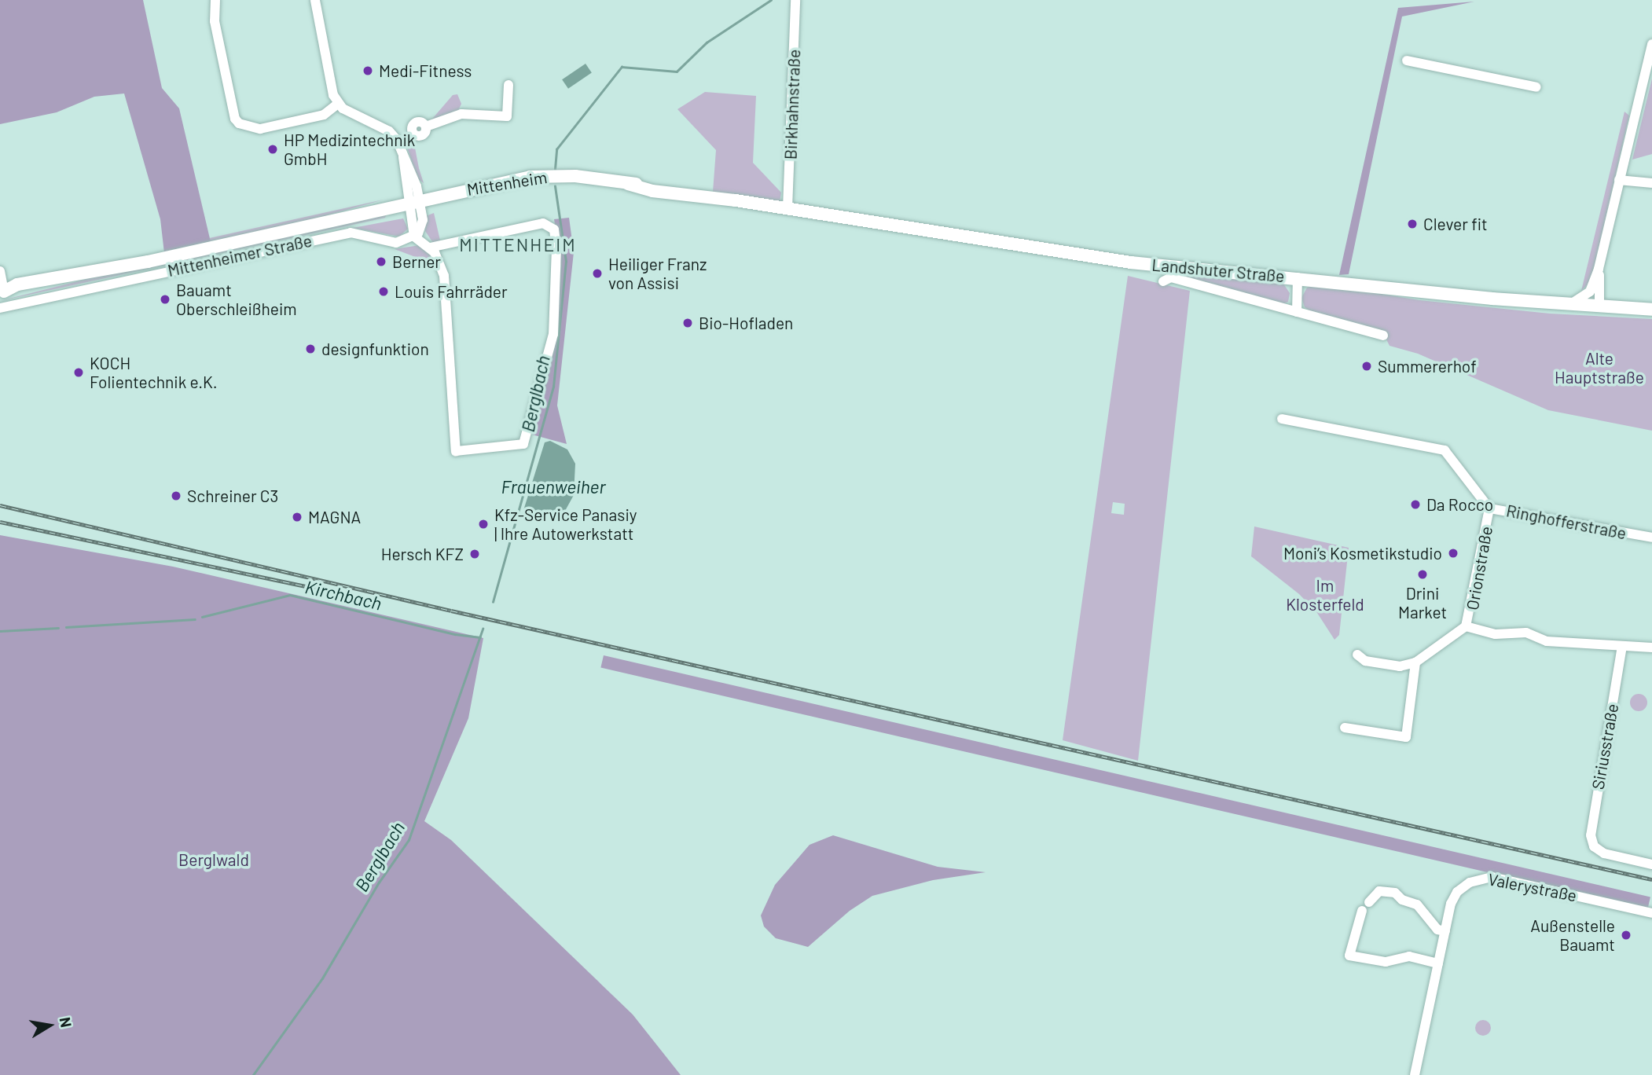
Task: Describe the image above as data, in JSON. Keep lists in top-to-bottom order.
{
  "streets": {
    "main road": ["Mittenheim", "Mittenheimer Straße", "Landshuter Straße"],
    "street": [
      "Birkhahnstraße",
      "Ringhofferstraße",
      "Orionstraße",
      "Siriusstraße",
      "Valerystraße"
    ]
  },
  "crossings": [
    ["Birkhahnstraße", "Mittenheim"],
    ["Birkhahnstraße", "Landshuter Straße"],
    ["Mittenheim", "Mittenheimer Straße"],
    ["Mittenheim", "Landshuter Straße"],
    ["Ringhofferstraße", "Orionstraße"]
  ],
  "districts": ["MITTENHEIM"],
  "water": ["Berglbach", "Frauenweiher", "Kirchbach"],
  "parks": ["Alte Hauptstraße", "Im Klosterfeld", "Berglwald"],
  "places": [
    "Medi-Fitness",
    "HP Medizintechnik GmbH",
    "Clever fit",
    "Berner",
    "Heiliger Franz von Assisi",
    "Louis Fahrräder",
    "Bauamt Oberschleißheim",
    "Bio-Hofladen",
    "designfunktion",
    "Summererhof",
    "KOCH Folientechnik e.K.",
    "Schreiner C3",
    "Da Rocco",
    "MAGNA",
    "Kfz-Service Panasiy | Ihre Autowerkstatt",
    "Moni‘s Kosmetikstudio",
    "Hersch KFZ",
    "Drini Market",
    "Außenstelle Bauamt"
  ],
  "north": "right"
}
